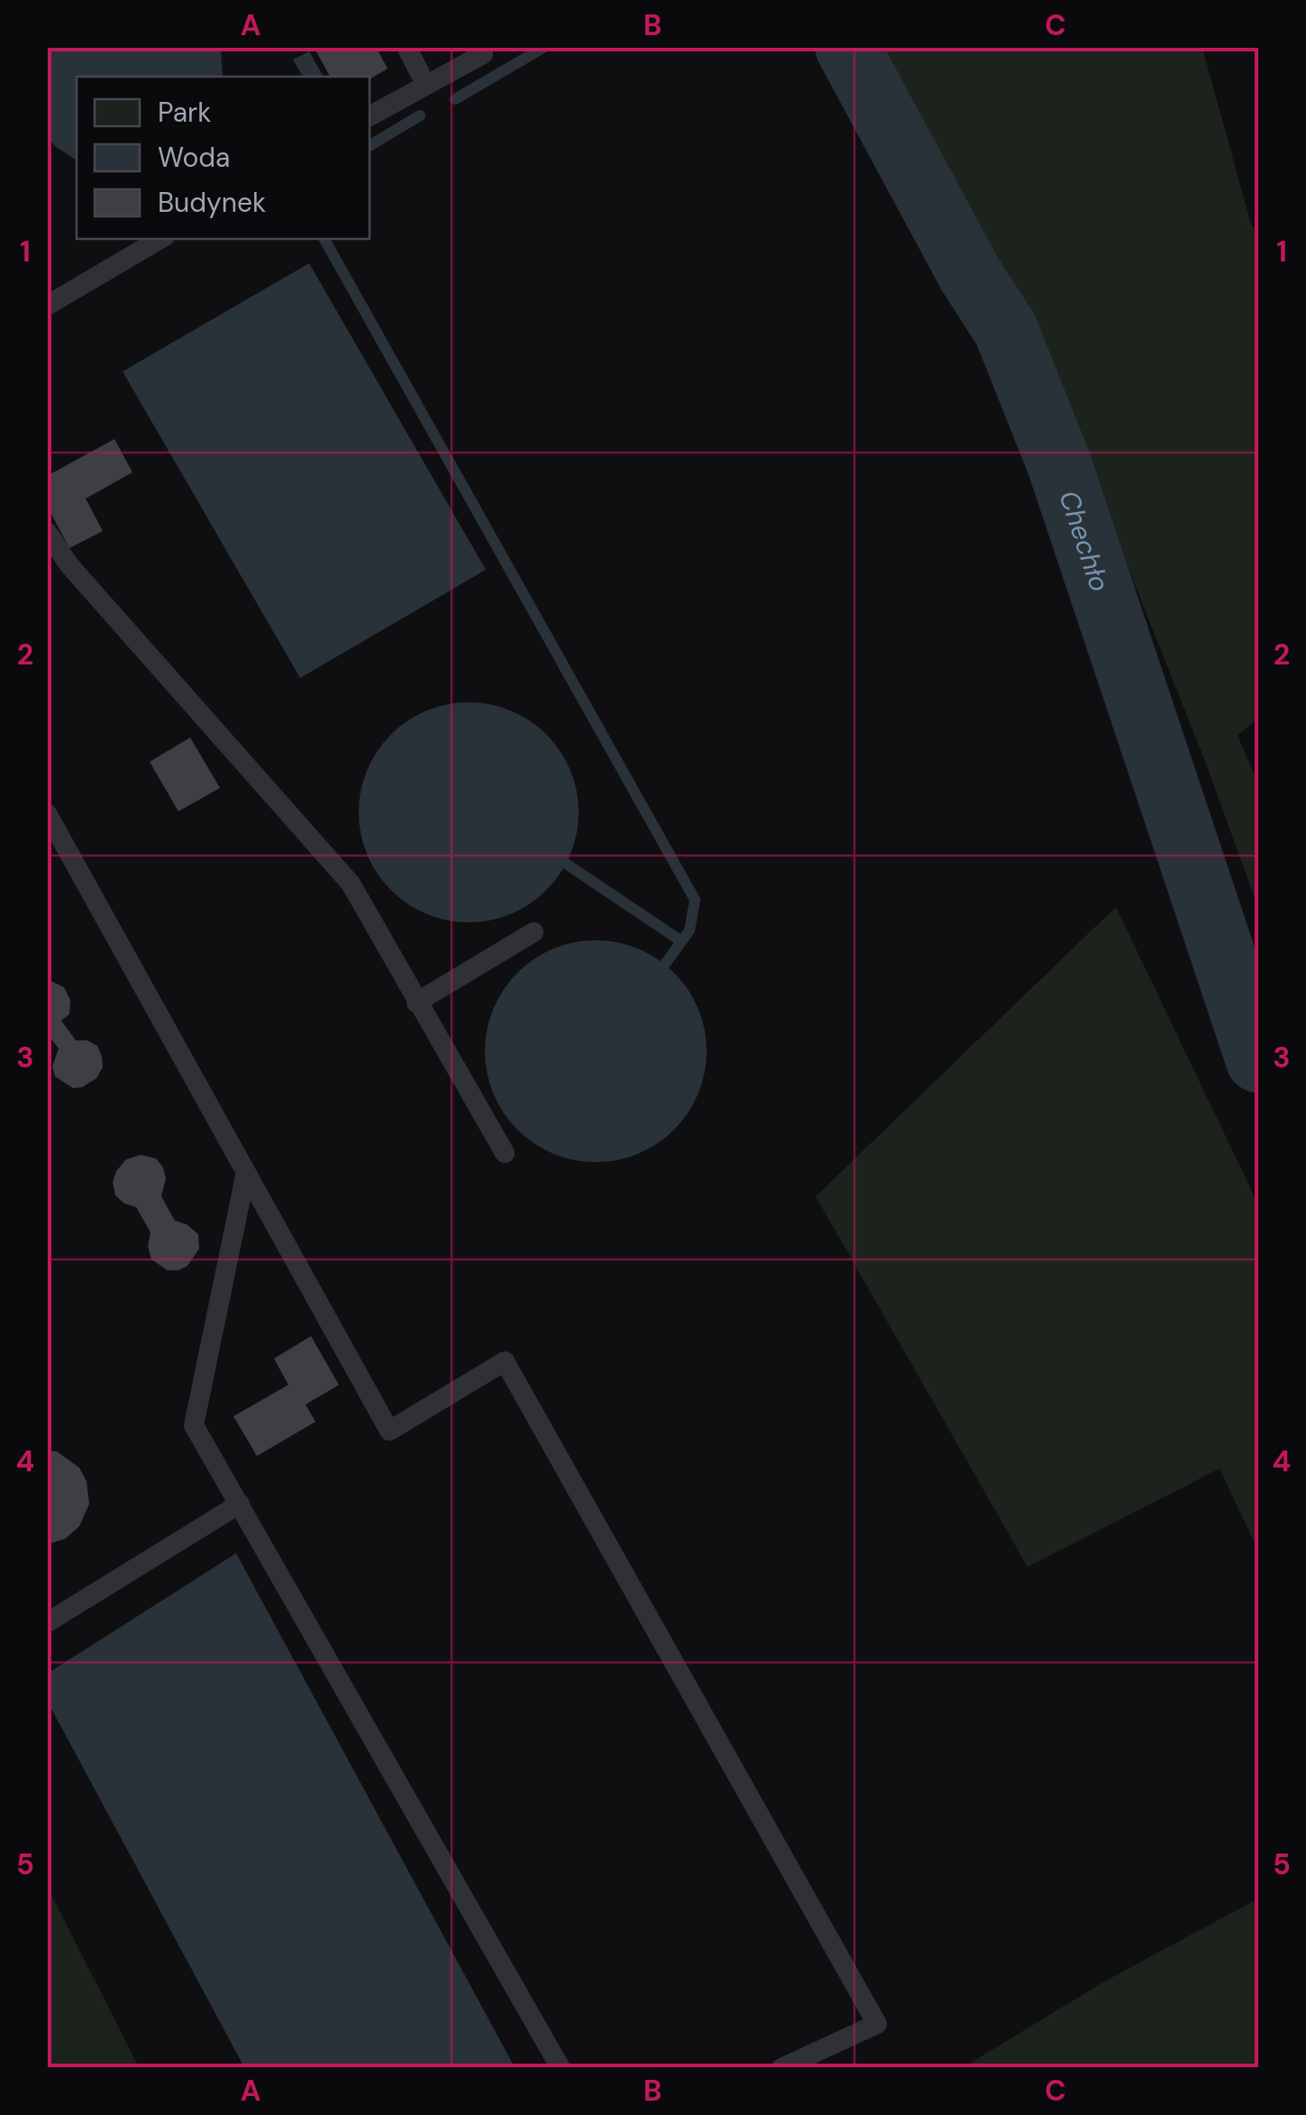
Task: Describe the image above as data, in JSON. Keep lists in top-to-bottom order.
{
  "water": ["Chechło"],
  "legend": ["Park", "Woda", "Budynek"],
  "grid": {
    "columns": ["A", "B", "C"],
    "rows": [
      "1",
      "2",
      "3",
      "4",
      "5"
    ]
  }
}
